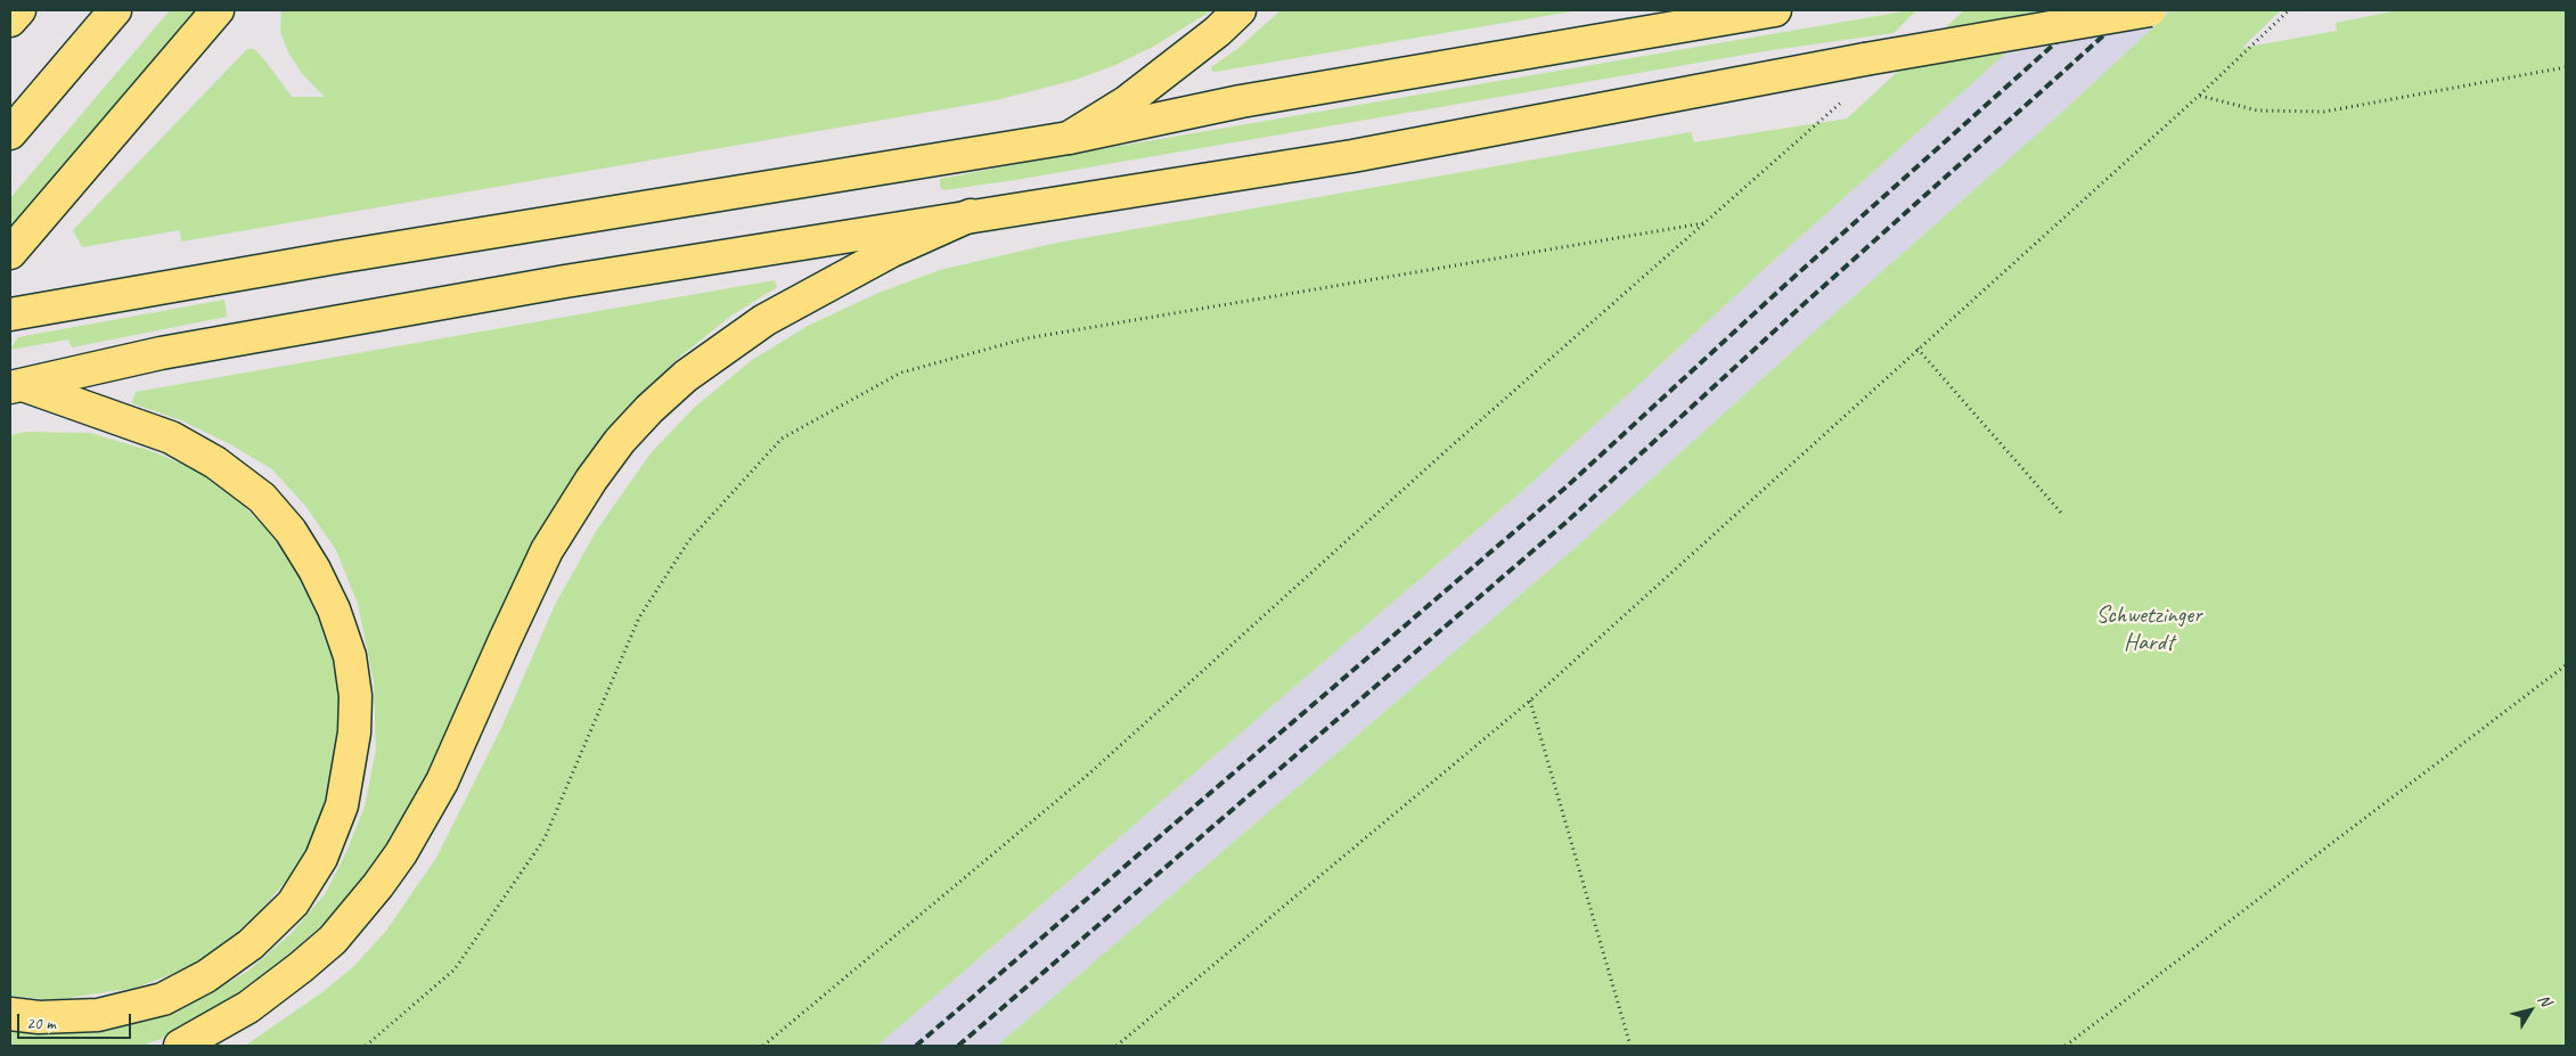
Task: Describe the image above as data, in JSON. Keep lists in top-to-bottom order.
{
  "parks": ["Schwetzinger Hardt"],
  "scale_bar": "20 m",
  "north": "top right"
}
